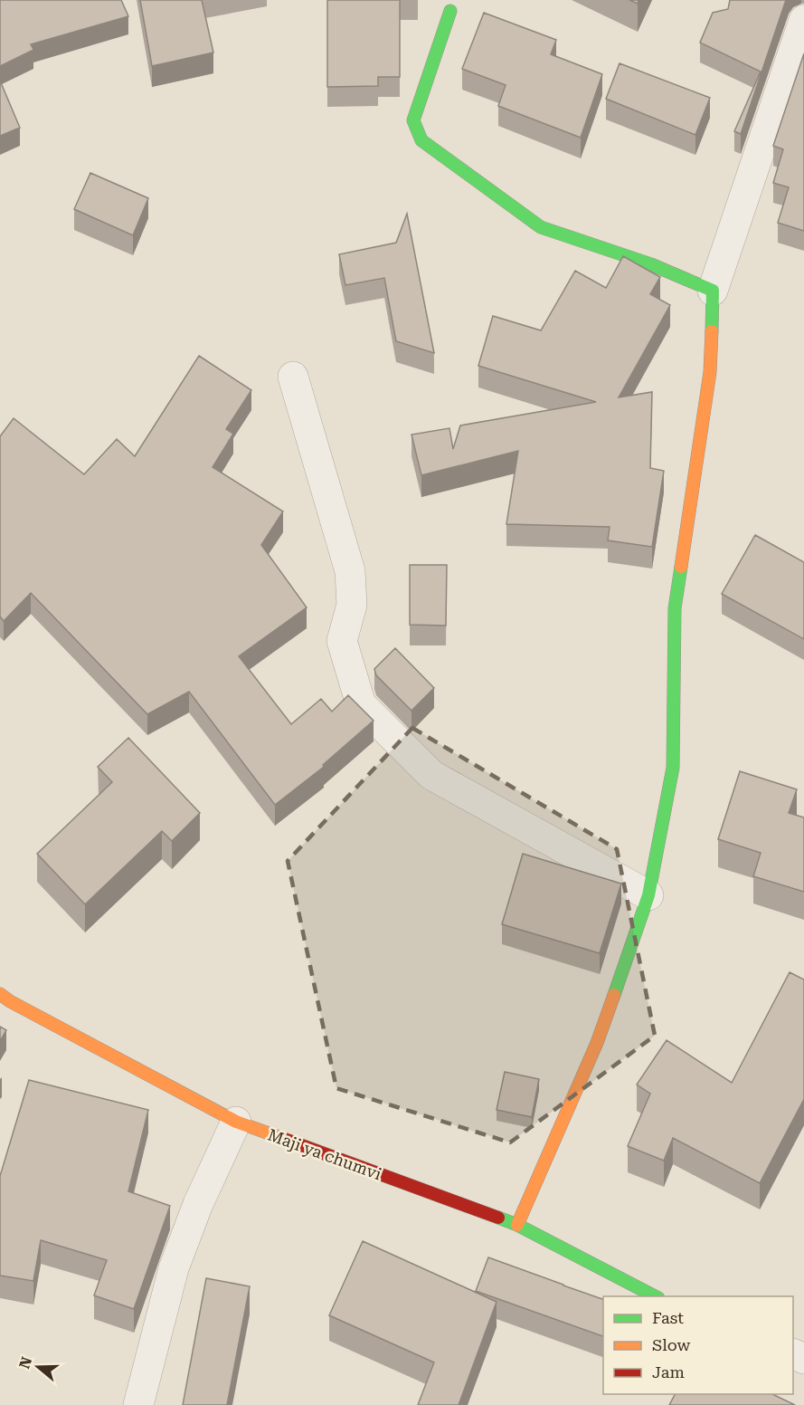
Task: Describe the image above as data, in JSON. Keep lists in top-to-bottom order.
{
  "streets": {
    "street": ["Maji ya chumvi"]
  },
  "legend": ["Fast", "Slow", "Jam"],
  "north": "left"
}
